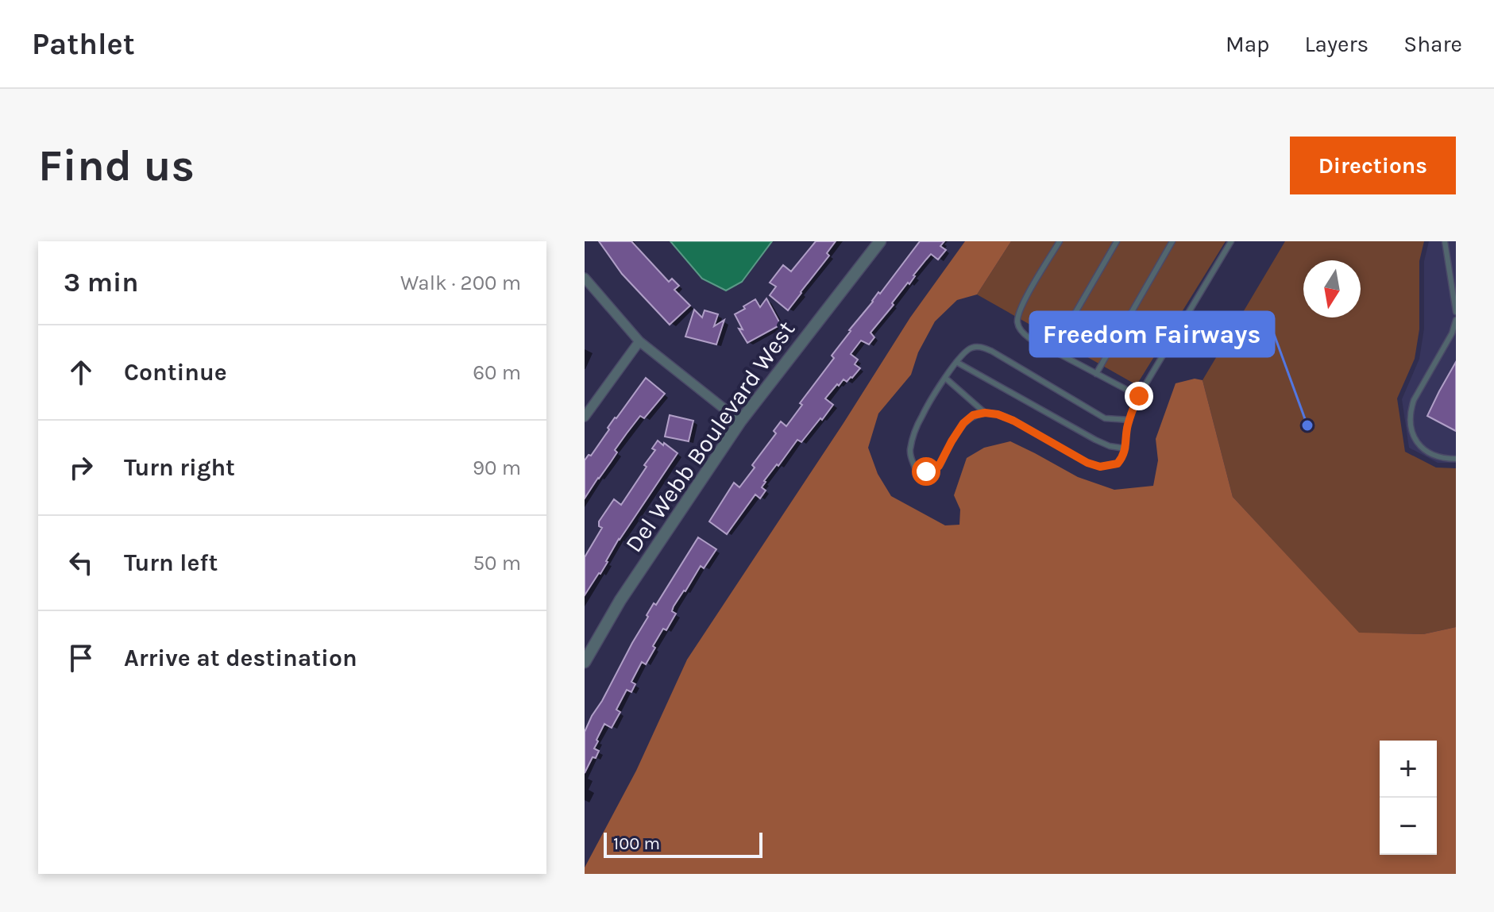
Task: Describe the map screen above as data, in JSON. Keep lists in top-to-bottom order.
{
  "streets": {
    "street": ["Del Webb Boulevard West"]
  },
  "places": ["Freedom Fairways"],
  "scale_bar": "100 m",
  "north": "bottom",
  "page": {
    "header": "Pathlet",
    "nav": ["Map", "Layers", "Share"],
    "buttons": "Directions",
    "title": "Find us",
    "heading": ["3 min", "Walk · 200 m"],
    "list": [
      ["Continue", "60 m"],
      ["Turn right", "90 m"],
      ["Turn left", "50 m"],
      "Arrive at destination"
    ],
    "map_buttons": ["+", "−"],
    "scale": "100 m"
  }
}
